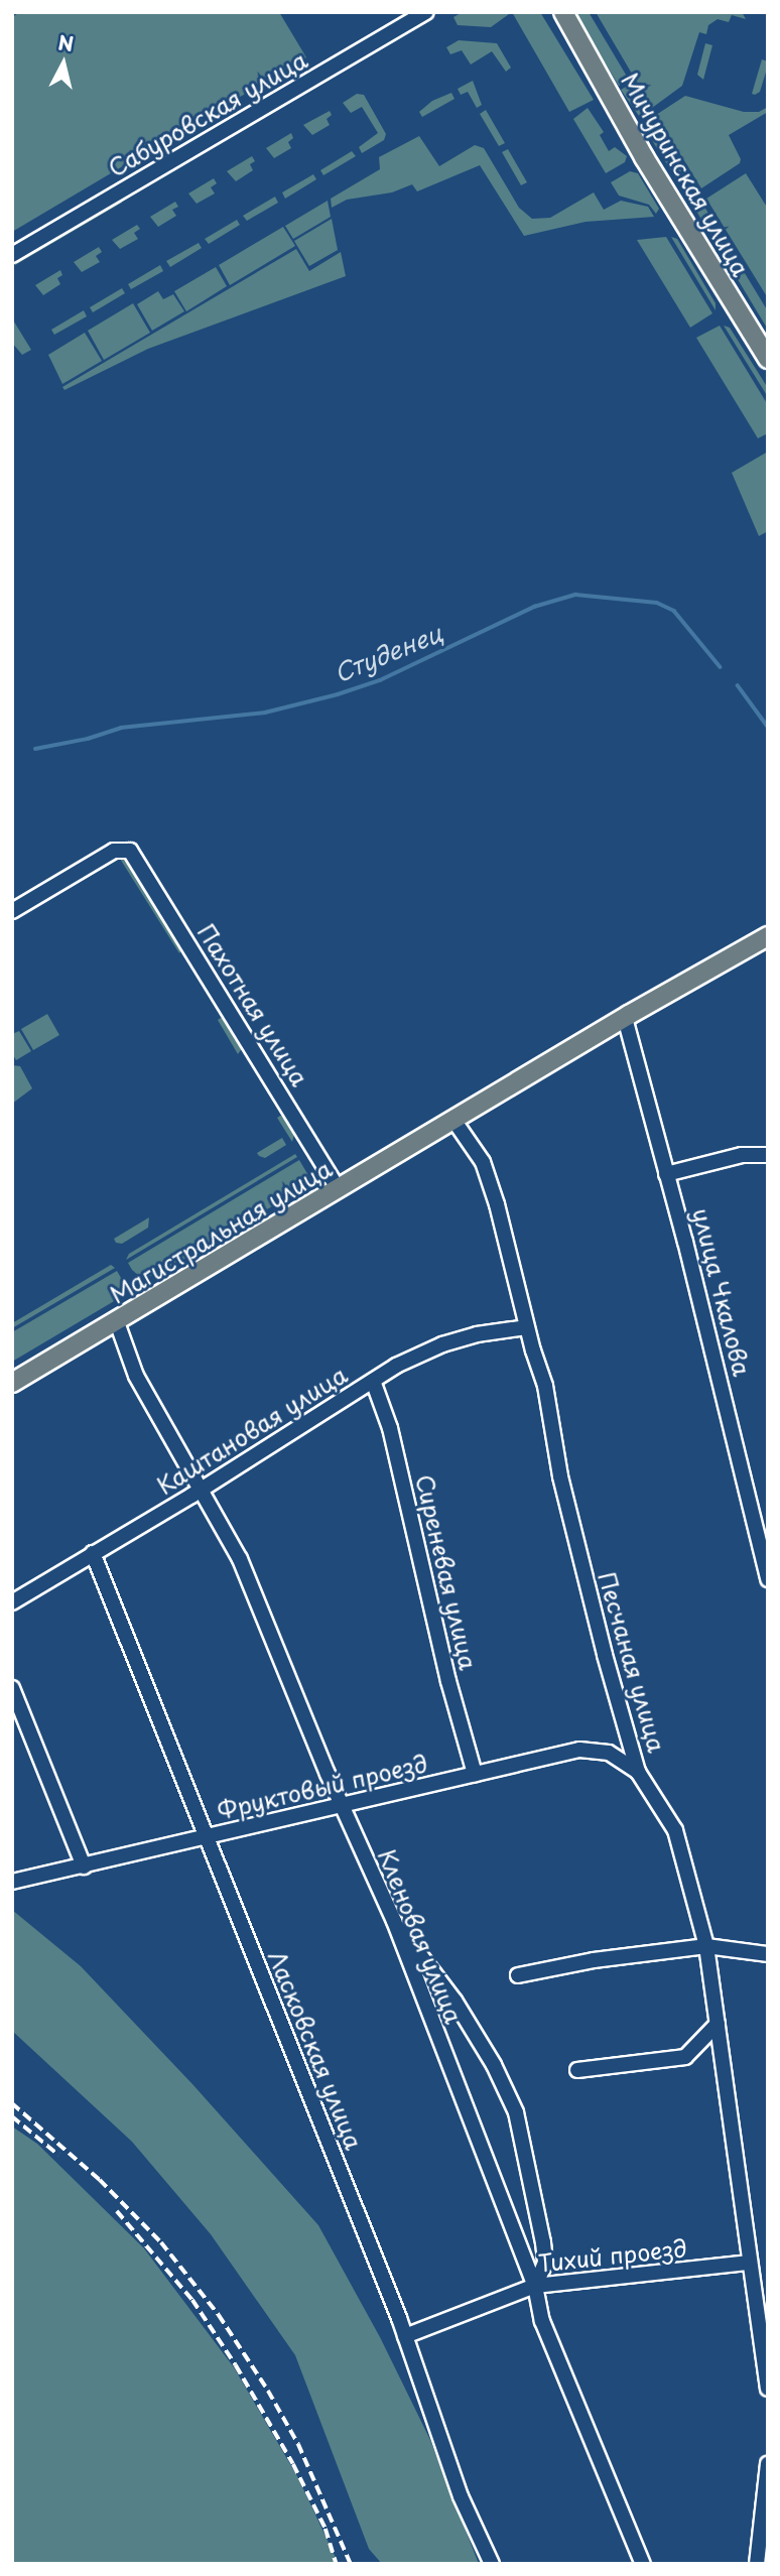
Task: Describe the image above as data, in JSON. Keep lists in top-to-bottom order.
{
  "streets": {
    "main road": ["Мичуринская улица", "Магистральная улица"],
    "street": [
      "Сабуровская улица",
      "Пахотная улица",
      "улица Чкалова",
      "Каштановая улица",
      "Сиреневая улица",
      "Песчаная улица",
      "Фруктовый проезд",
      "Кленовая улица",
      "Ласковская улица",
      "Тихий проезд"
    ]
  },
  "crossings": [
    ["Пахотная улица", "Магистральная улица"],
    ["Магистральная улица", "улица Чкалова"],
    ["Магистральная улица", "Песчаная улица"],
    ["Магистральная улица", "Кленовая улица"],
    ["Каштановая улица", "Сиреневая улица"],
    ["Каштановая улица", "Песчаная улица"],
    ["Каштановая улица", "Кленовая улица"],
    ["Каштановая улица", "Ласковская улица"],
    ["Сиреневая улица", "Фруктовый проезд"],
    ["Песчаная улица", "Фруктовый проезд"],
    ["Песчаная улица", "Тихий проезд"],
    ["Фруктовый проезд", "Кленовая улица"],
    ["Фруктовый проезд", "Ласковская улица"],
    ["Кленовая улица", "Тихий проезд"],
    ["Ласковская улица", "Тихий проезд"]
  ],
  "water": ["Студенец"],
  "north": "top"
}
